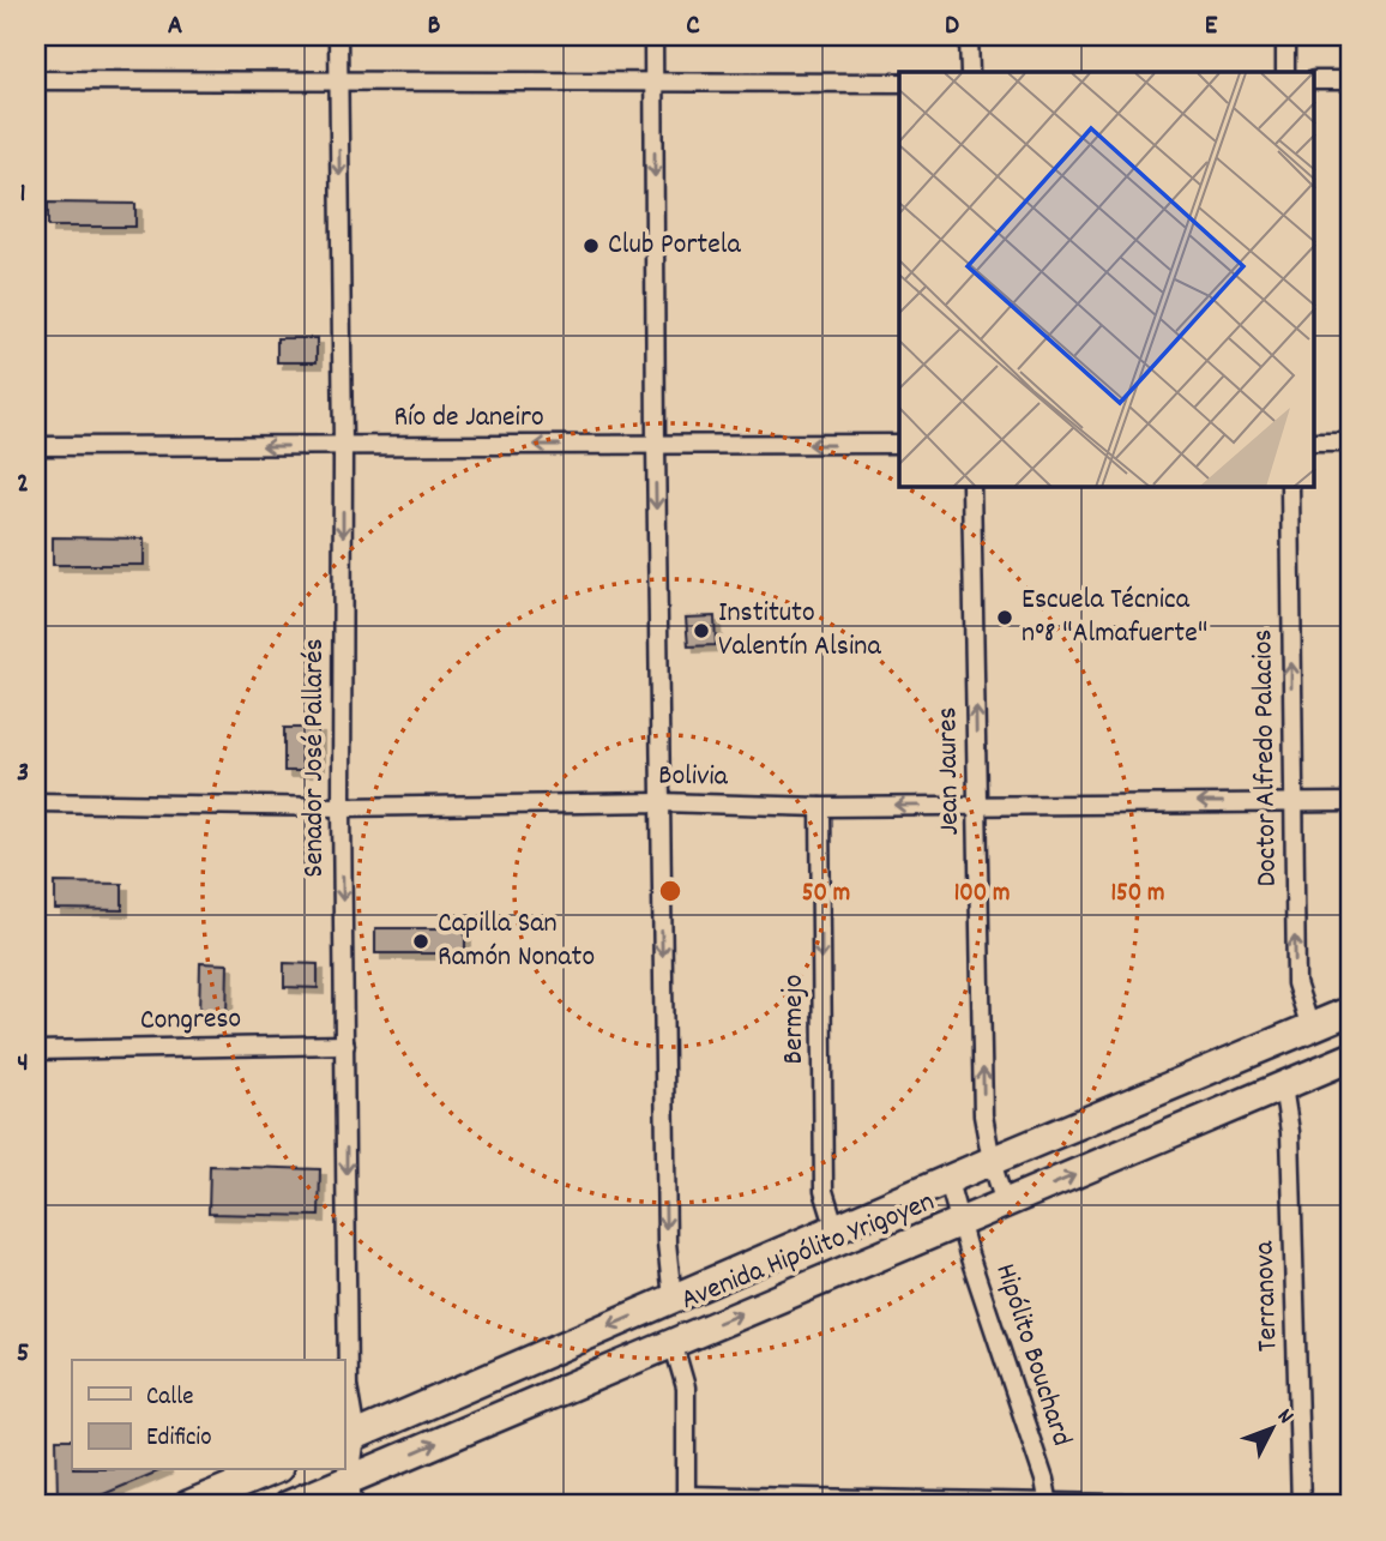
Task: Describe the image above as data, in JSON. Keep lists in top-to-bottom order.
{
  "streets": {
    "main road": ["Avenida Hipólito Yrigoyen"],
    "street": [
      "Río de Janeiro",
      "Senador José Pallarés",
      "Doctor Alfredo Palacios",
      "Jean Jaures",
      "Bolivia",
      "Bermejo",
      "Congreso",
      "Terranova",
      "Hipólito Bouchard"
    ]
  },
  "crossings": [
    ["Río de Janeiro", "Senador José Pallarés"],
    ["Senador José Pallarés", "Bolivia"],
    ["Senador José Pallarés", "Congreso"],
    ["Senador José Pallarés", "Avenida Hipólito Yrigoyen"],
    ["Doctor Alfredo Palacios", "Bolivia"],
    ["Doctor Alfredo Palacios", "Avenida Hipólito Yrigoyen"],
    ["Jean Jaures", "Bolivia"],
    ["Jean Jaures", "Avenida Hipólito Yrigoyen"],
    ["Bolivia", "Bermejo"],
    ["Bermejo", "Avenida Hipólito Yrigoyen"],
    ["Avenida Hipólito Yrigoyen", "Terranova"],
    ["Avenida Hipólito Yrigoyen", "Hipólito Bouchard"]
  ],
  "one_way": [
    "Río de Janeiro",
    "Senador José Pallarés",
    "Doctor Alfredo Palacios",
    "Jean Jaures",
    "Bolivia",
    "Bermejo"
  ],
  "places": [
    "Club Portela",
    "Escuela Técnica n°8 \"Almafuerte\"",
    "Instituto Valentín Alsina",
    "Capilla San Ramón Nonato"
  ],
  "legend": ["Calle", "Edificio"],
  "north": "top right",
  "grid": {
    "columns": [
      "A",
      "B",
      "C",
      "D",
      "E"
    ],
    "rows": [
      "1",
      "2",
      "3",
      "4",
      "5"
    ]
  },
  "rings": ["50 m", "100 m", "150 m"]
}
